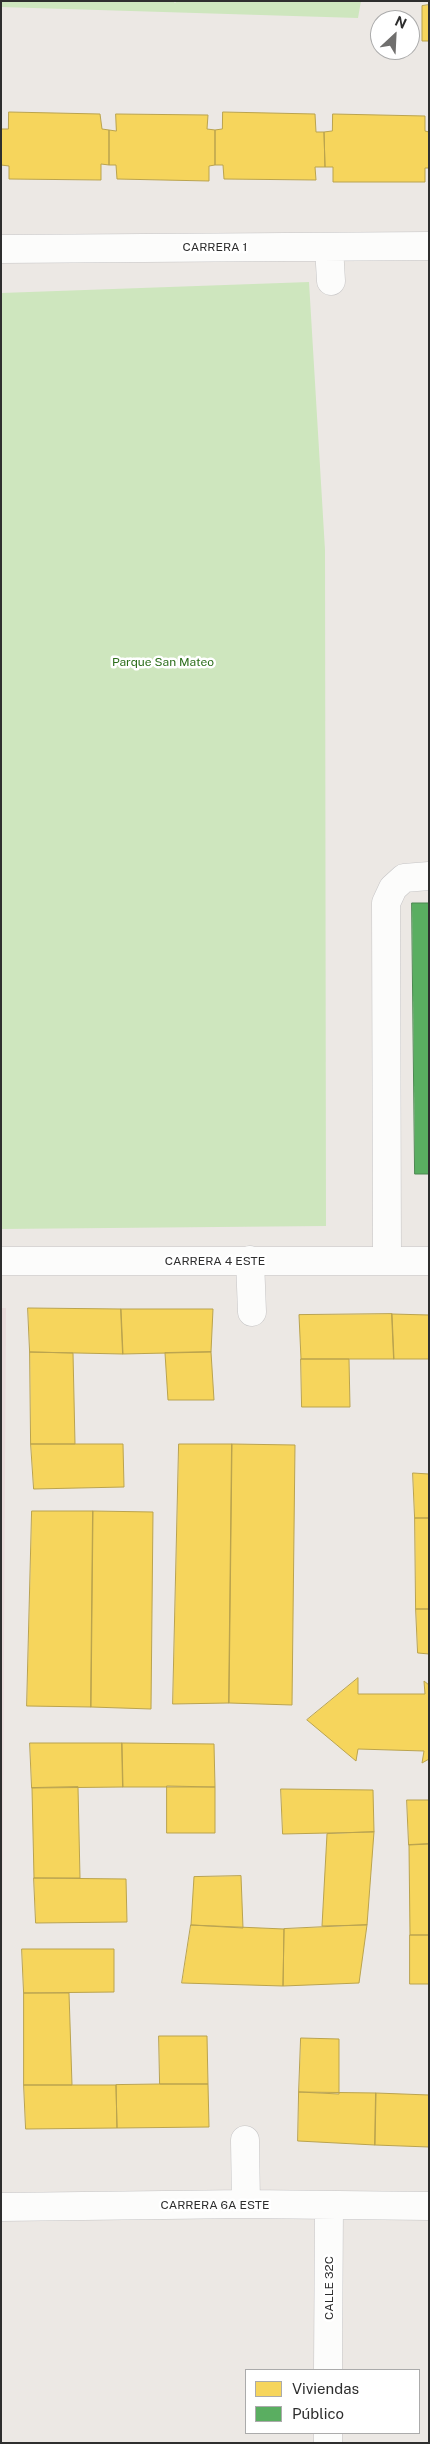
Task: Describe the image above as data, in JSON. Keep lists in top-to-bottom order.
{
  "streets": {
    "street": [
      "CARRERA 1",
      "CARRERA 4 ESTE",
      "CARRERA 6A ESTE",
      "CALLE 32C"
    ]
  },
  "crossings": [
    ["CARRERA 6A ESTE", "CALLE 32C"]
  ],
  "parks": ["Parque San Mateo"],
  "legend": ["Viviendas", "Público"],
  "north": "top right"
}
